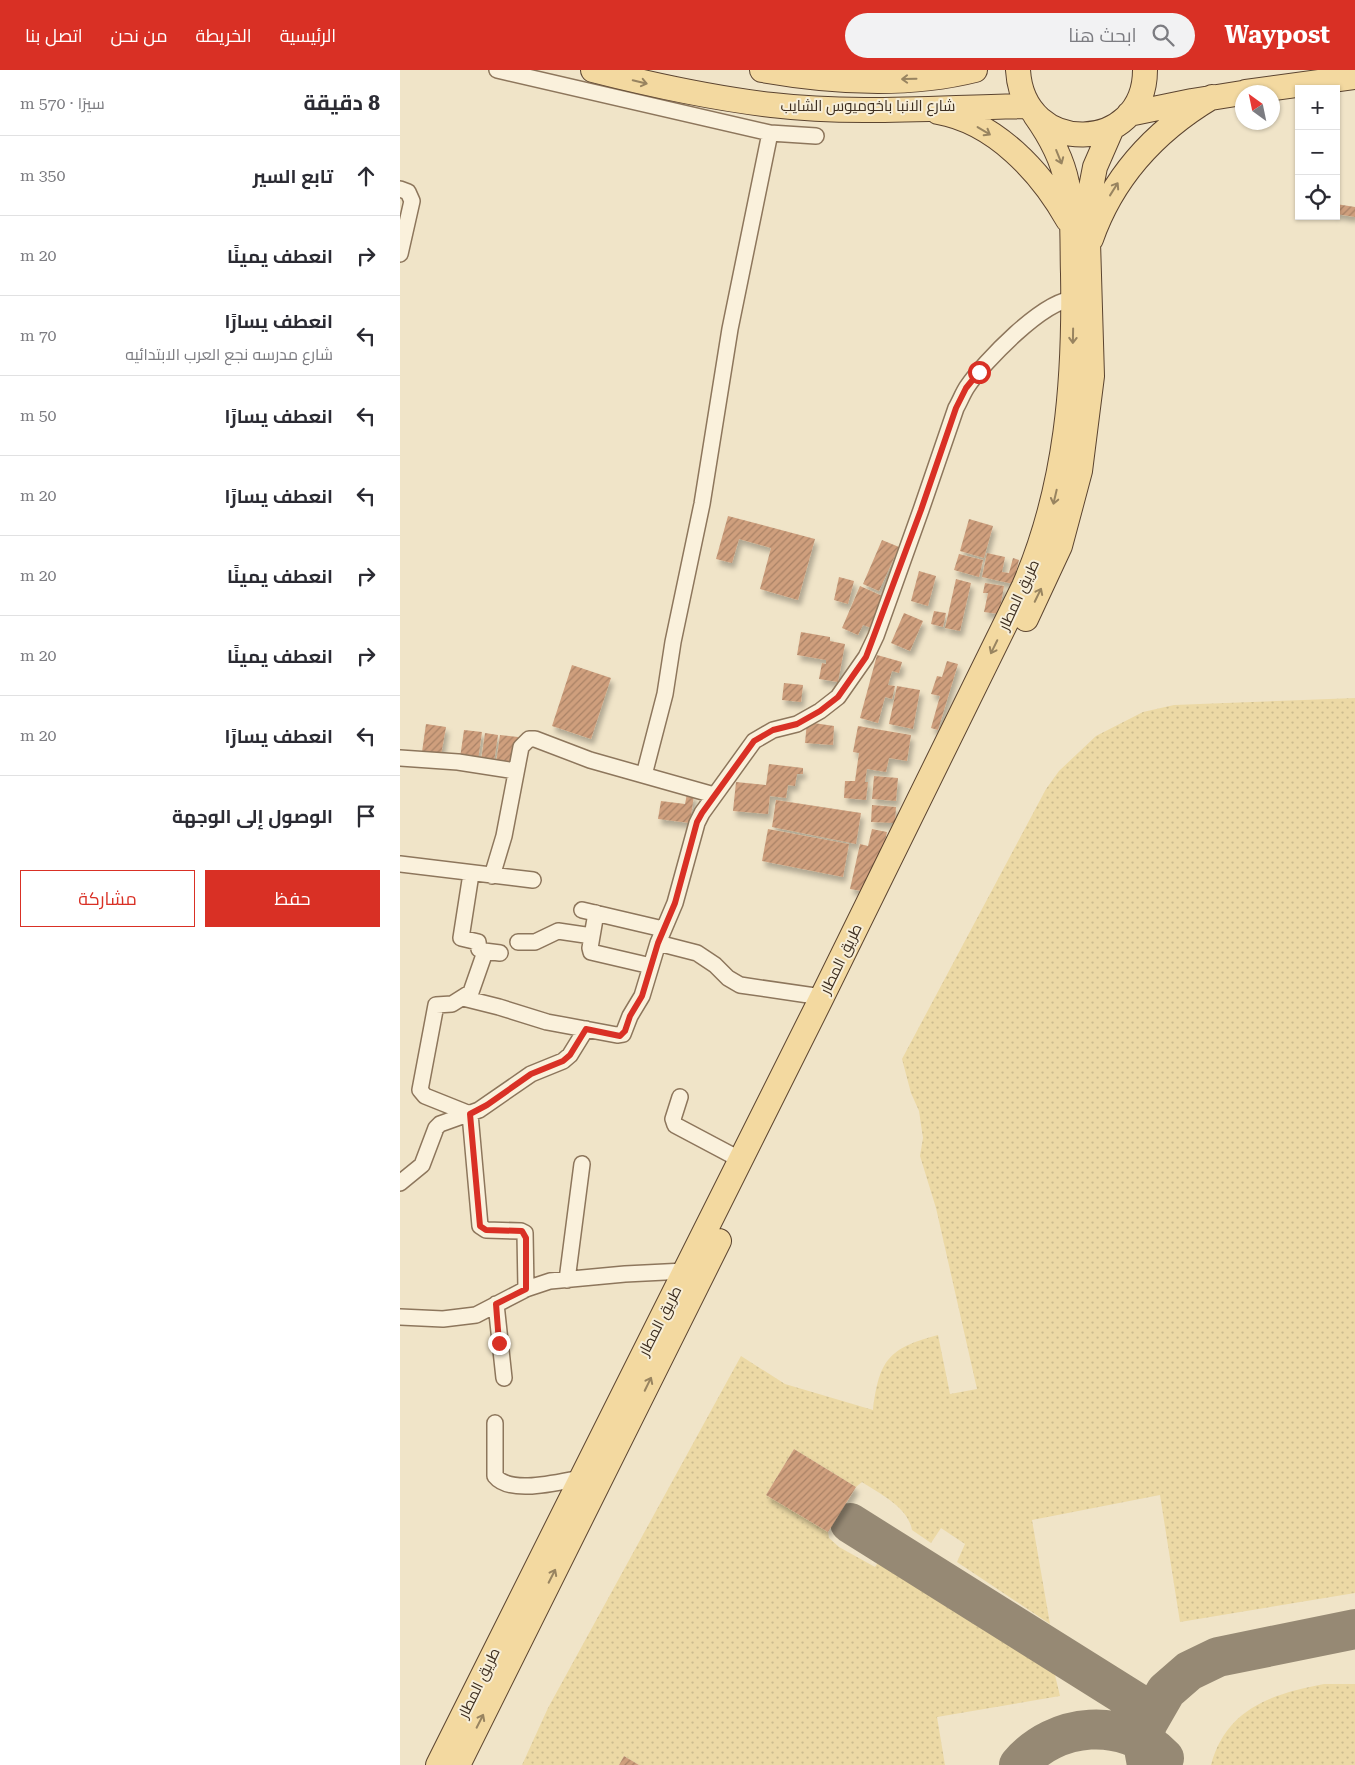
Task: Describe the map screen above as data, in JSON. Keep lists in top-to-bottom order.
{
  "streets": {
    "main road": ["شارع الانبا باخوميوس الشايب", "طريق المطار"]
  },
  "crossings": [
    ["شارع الانبا باخوميوس الشايب", "طريق المطار"]
  ],
  "north": "top left",
  "page": {
    "header": "Waypost",
    "search": "ابحث هنا",
    "nav": [
      "الرئيسية",
      "الخريطة",
      "من نحن",
      "اتصل بنا"
    ],
    "heading": ["8 دقيقة", "سيرًا · 570 m"],
    "map_buttons": ["+", "−"],
    "list": [
      ["تابع السير", "350 m"],
      ["انعطف يمينًا", "20 m"],
      ["انعطف يسارًا", "شارع مدرسه نجع العرب الابتدائيه", "70 m"],
      ["انعطف يسارًا", "50 m"],
      ["انعطف يسارًا", "20 m"],
      ["انعطف يمينًا", "20 m"],
      ["انعطف يمينًا", "20 m"],
      ["انعطف يسارًا", "20 m"],
      "الوصول إلى الوجهة"
    ],
    "buttons": ["حفظ", "مشاركة"]
  }
}
